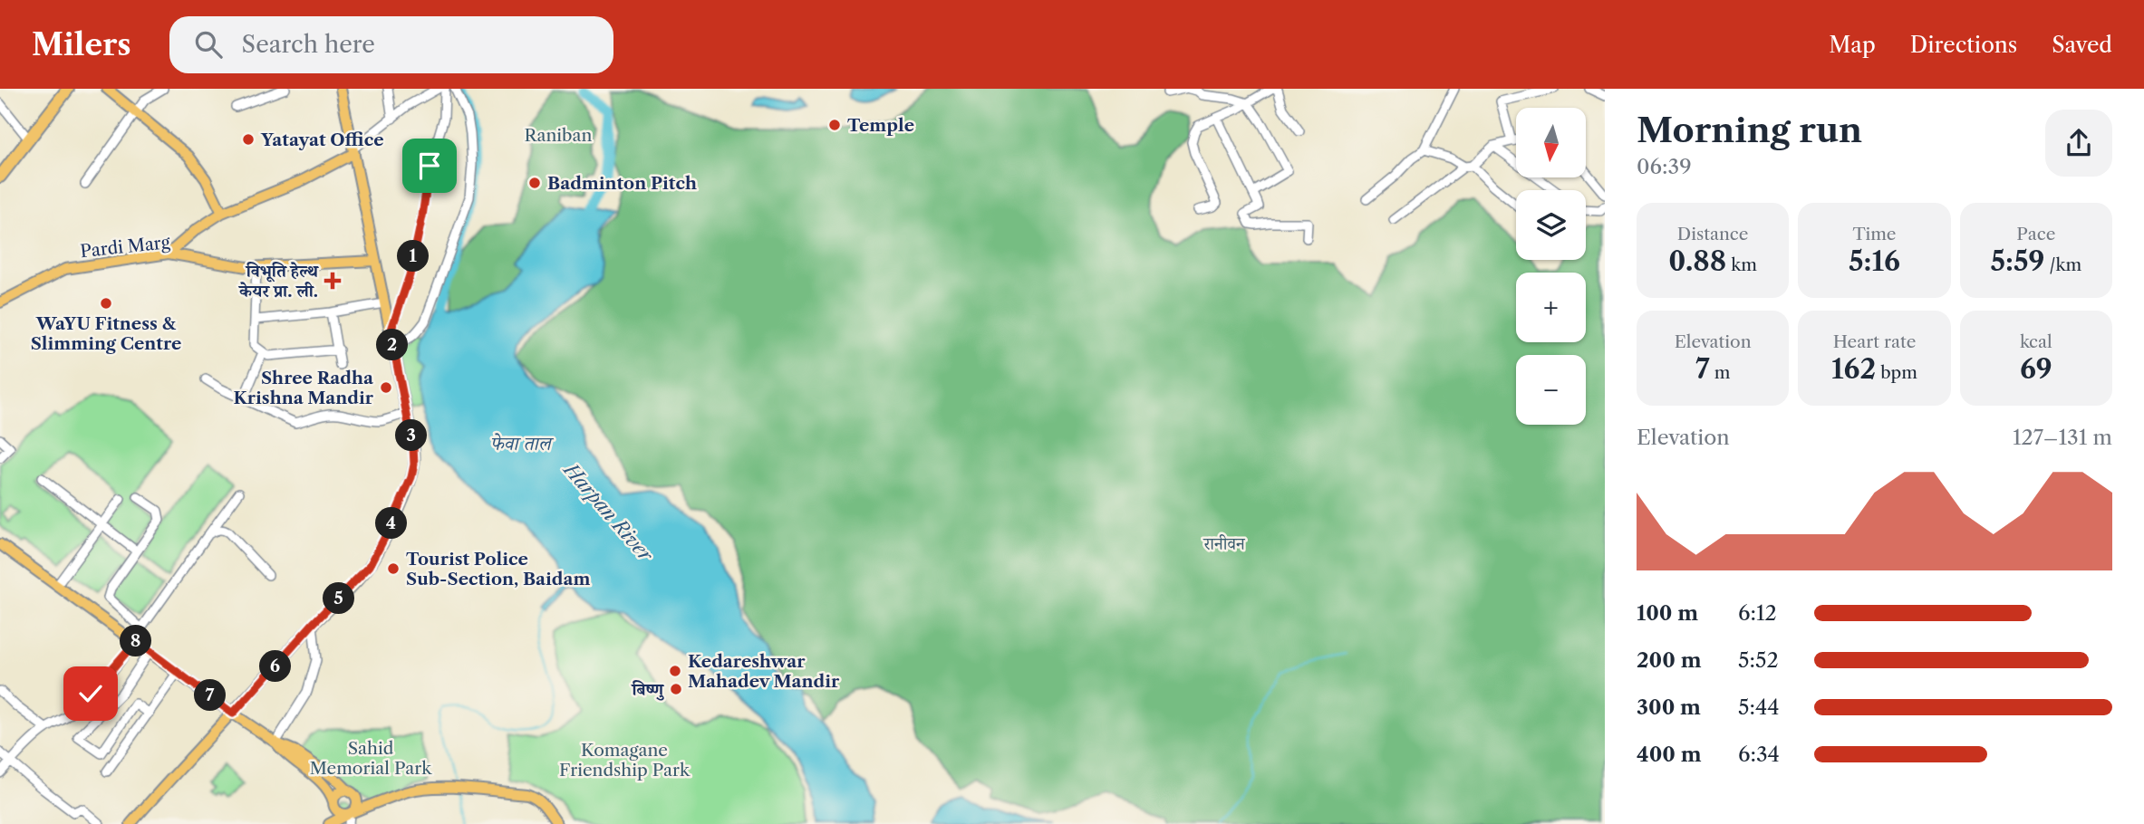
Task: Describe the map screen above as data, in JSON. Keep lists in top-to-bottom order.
{
  "streets": {
    "main road": ["Pardi Marg"]
  },
  "water": ["फेवा ताल", "Harpan River"],
  "parks": [
    "Raniban",
    "रानीवन",
    "Sahid Memorial Park",
    "Komagane Friendship Park"
  ],
  "places": {
    "other": [
      "Temple",
      "Yatayat Office",
      "Badminton Pitch",
      "WaYU Fitness & Slimming Centre",
      "Shree Radha Krishna Mandir",
      "Tourist Police Sub-Section, Baidam",
      "Kedareshwar Mahadev Mandir",
      "बिष्णु"
    ],
    "health": ["विभूति हेल्थ केयर प्रा. ली."]
  },
  "north": "bottom",
  "page": {
    "header": "Milers",
    "search": "Search here",
    "nav": ["Map", "Directions", "Saved"],
    "heading": ["Morning run", "06:39"],
    "map_buttons": ["+", "−"],
    "stats": [
      ["Distance", "0.88 km"],
      ["Time", "5:16"],
      ["Pace", "5:59 /km"],
      ["Elevation", "7 m"],
      ["Heart rate", "162 bpm"],
      ["kcal", "69"]
    ],
    "pins": [
      "1",
      "2",
      "3",
      "4",
      "5",
      "8",
      "6",
      "7"
    ],
    "chart": ["Elevation", "127–131 m"],
    "list": [
      {
        "name": "100 m",
        "note": "6:12"
      },
      {
        "name": "200 m",
        "note": "5:52"
      },
      {
        "name": "300 m",
        "note": "5:44"
      },
      {
        "name": "400 m",
        "note": "6:34"
      }
    ]
  }
}
